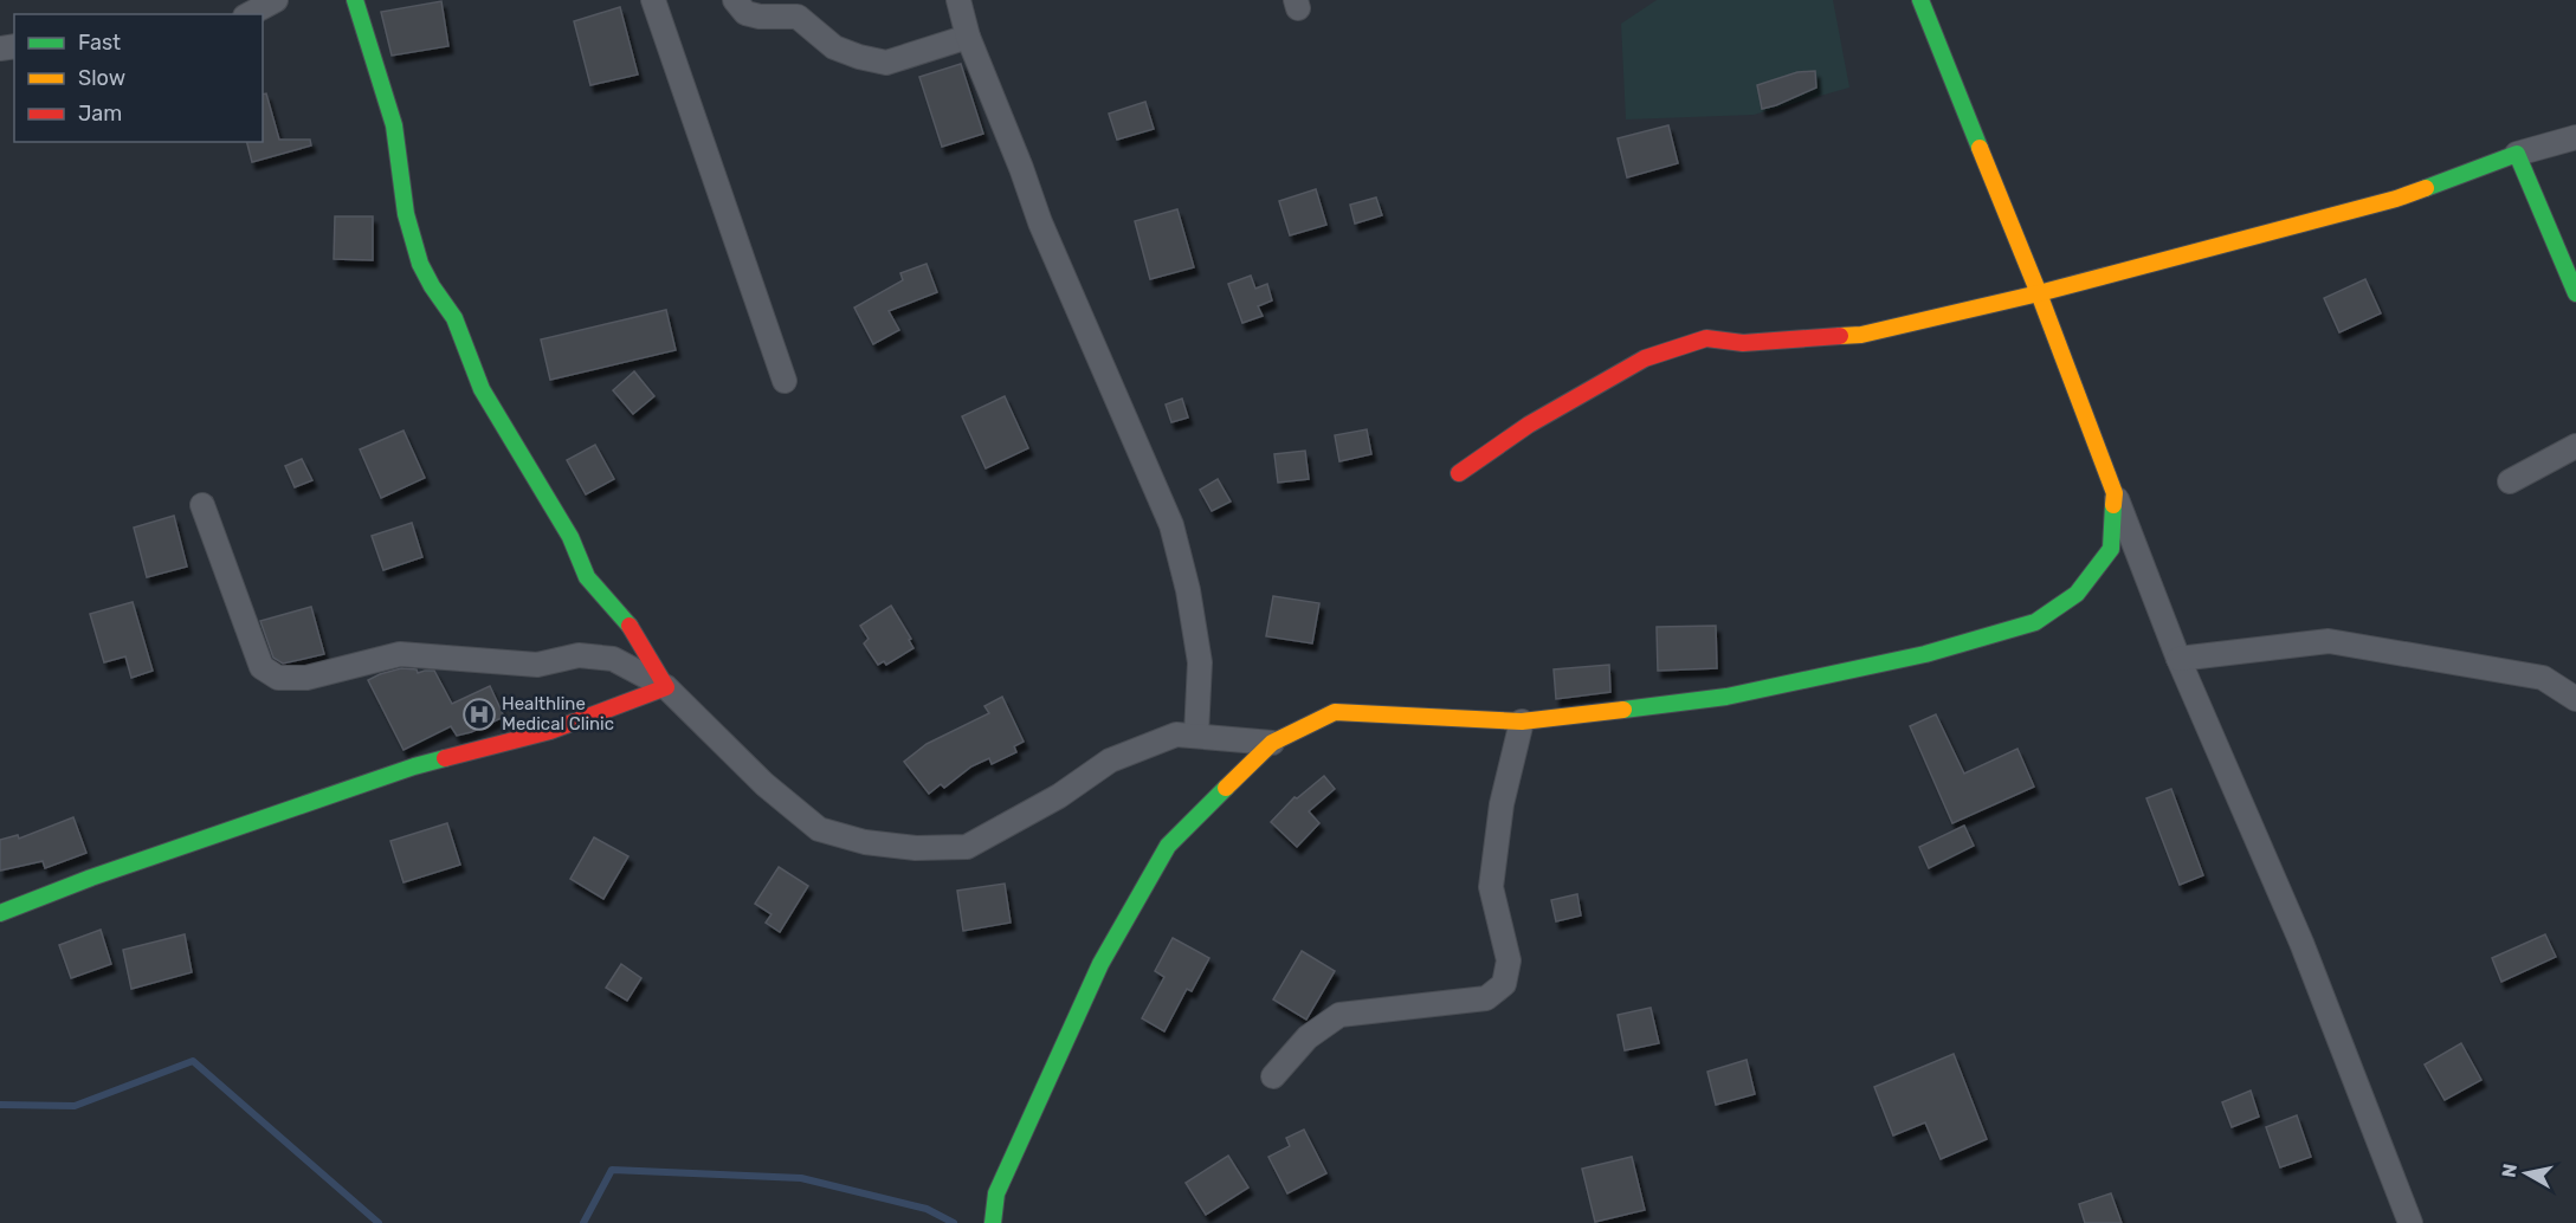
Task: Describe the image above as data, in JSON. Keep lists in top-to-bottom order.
{
  "places": {
    "hospital": ["Healthline Medical Clinic"]
  },
  "legend": ["Fast", "Slow", "Jam"],
  "north": "left"
}
